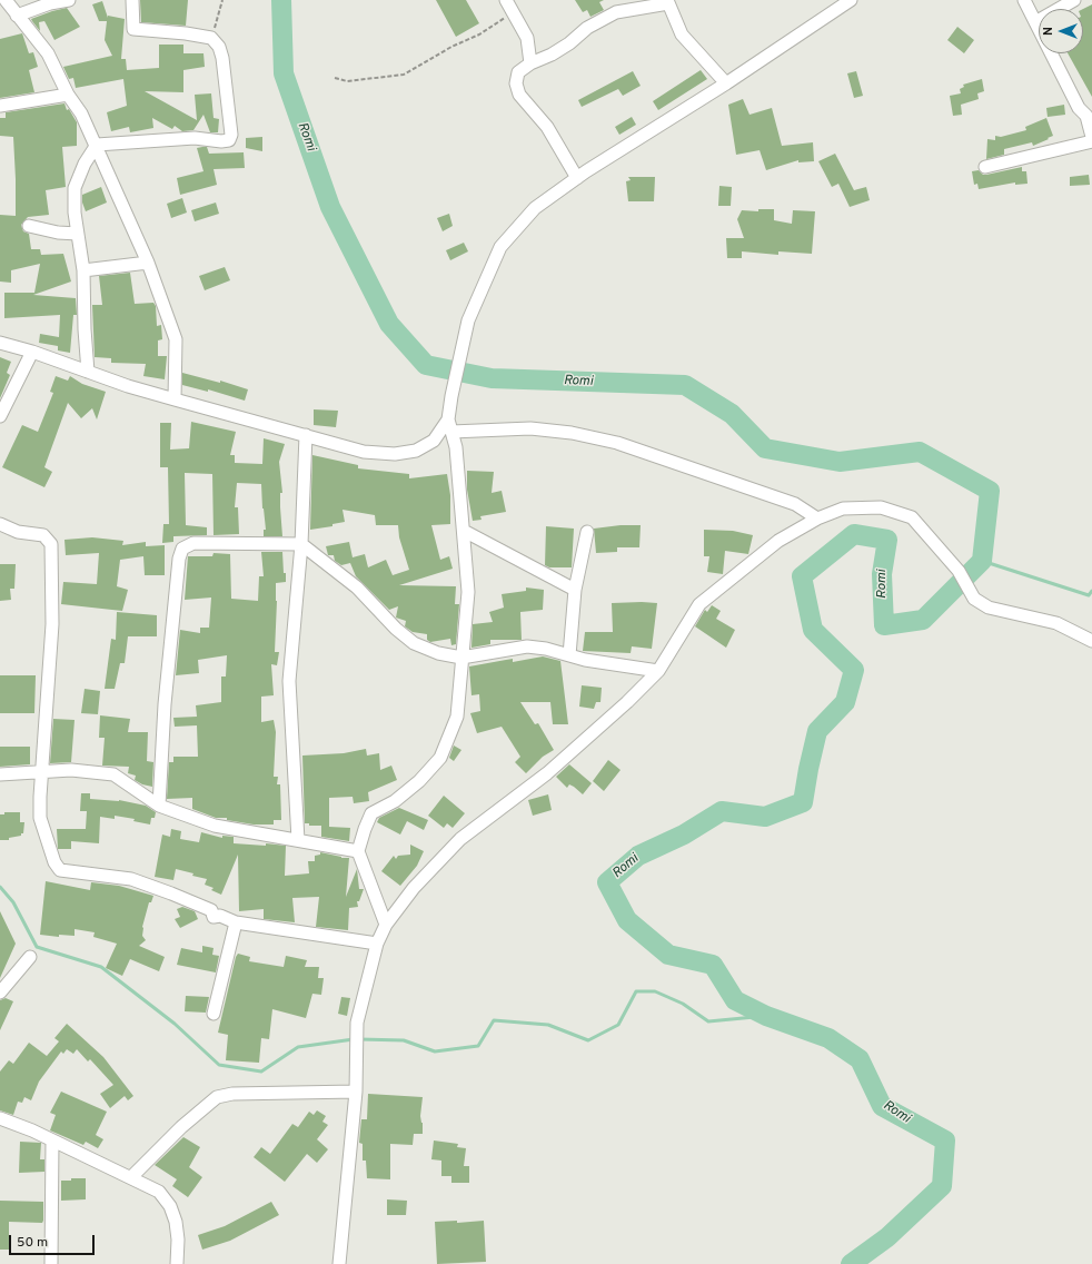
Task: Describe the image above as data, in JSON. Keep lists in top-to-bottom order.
{
  "water": ["Romi"],
  "scale_bar": "50 m",
  "north": "left"
}
